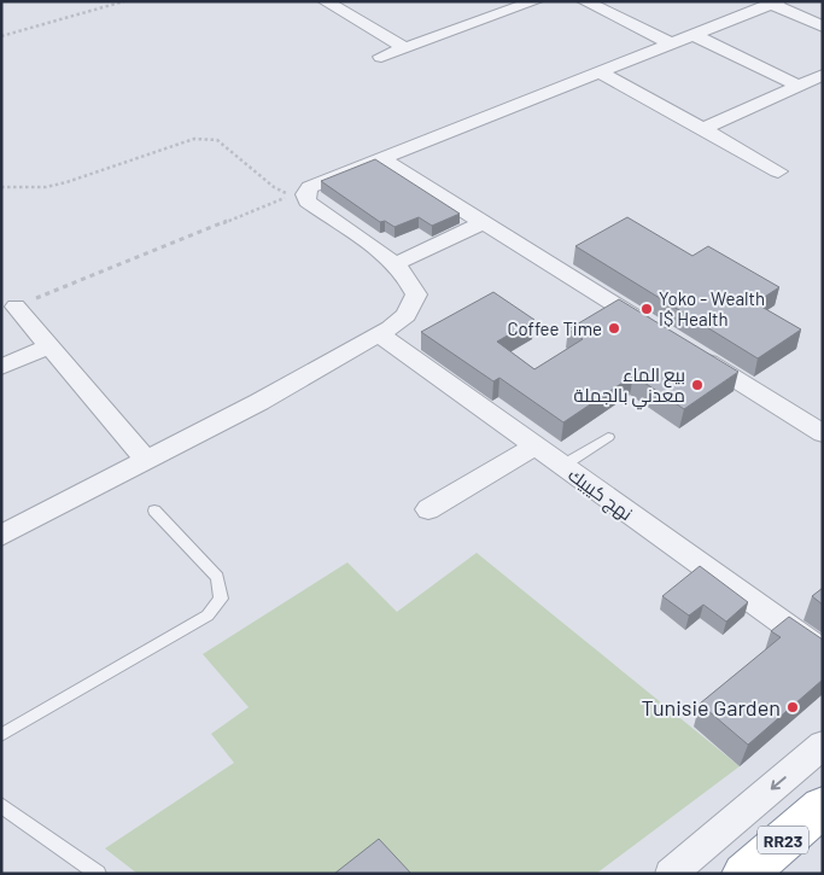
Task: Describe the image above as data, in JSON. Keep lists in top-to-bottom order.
{
  "streets": {
    "highway": ["RR23"],
    "street": ["نهج كيبيك"]
  },
  "places": [
    "Yoko - Wealth I$ Health",
    "Coffee Time",
    "بيع الماء معدني بالجملة",
    "Tunisie Garden"
  ]
}
